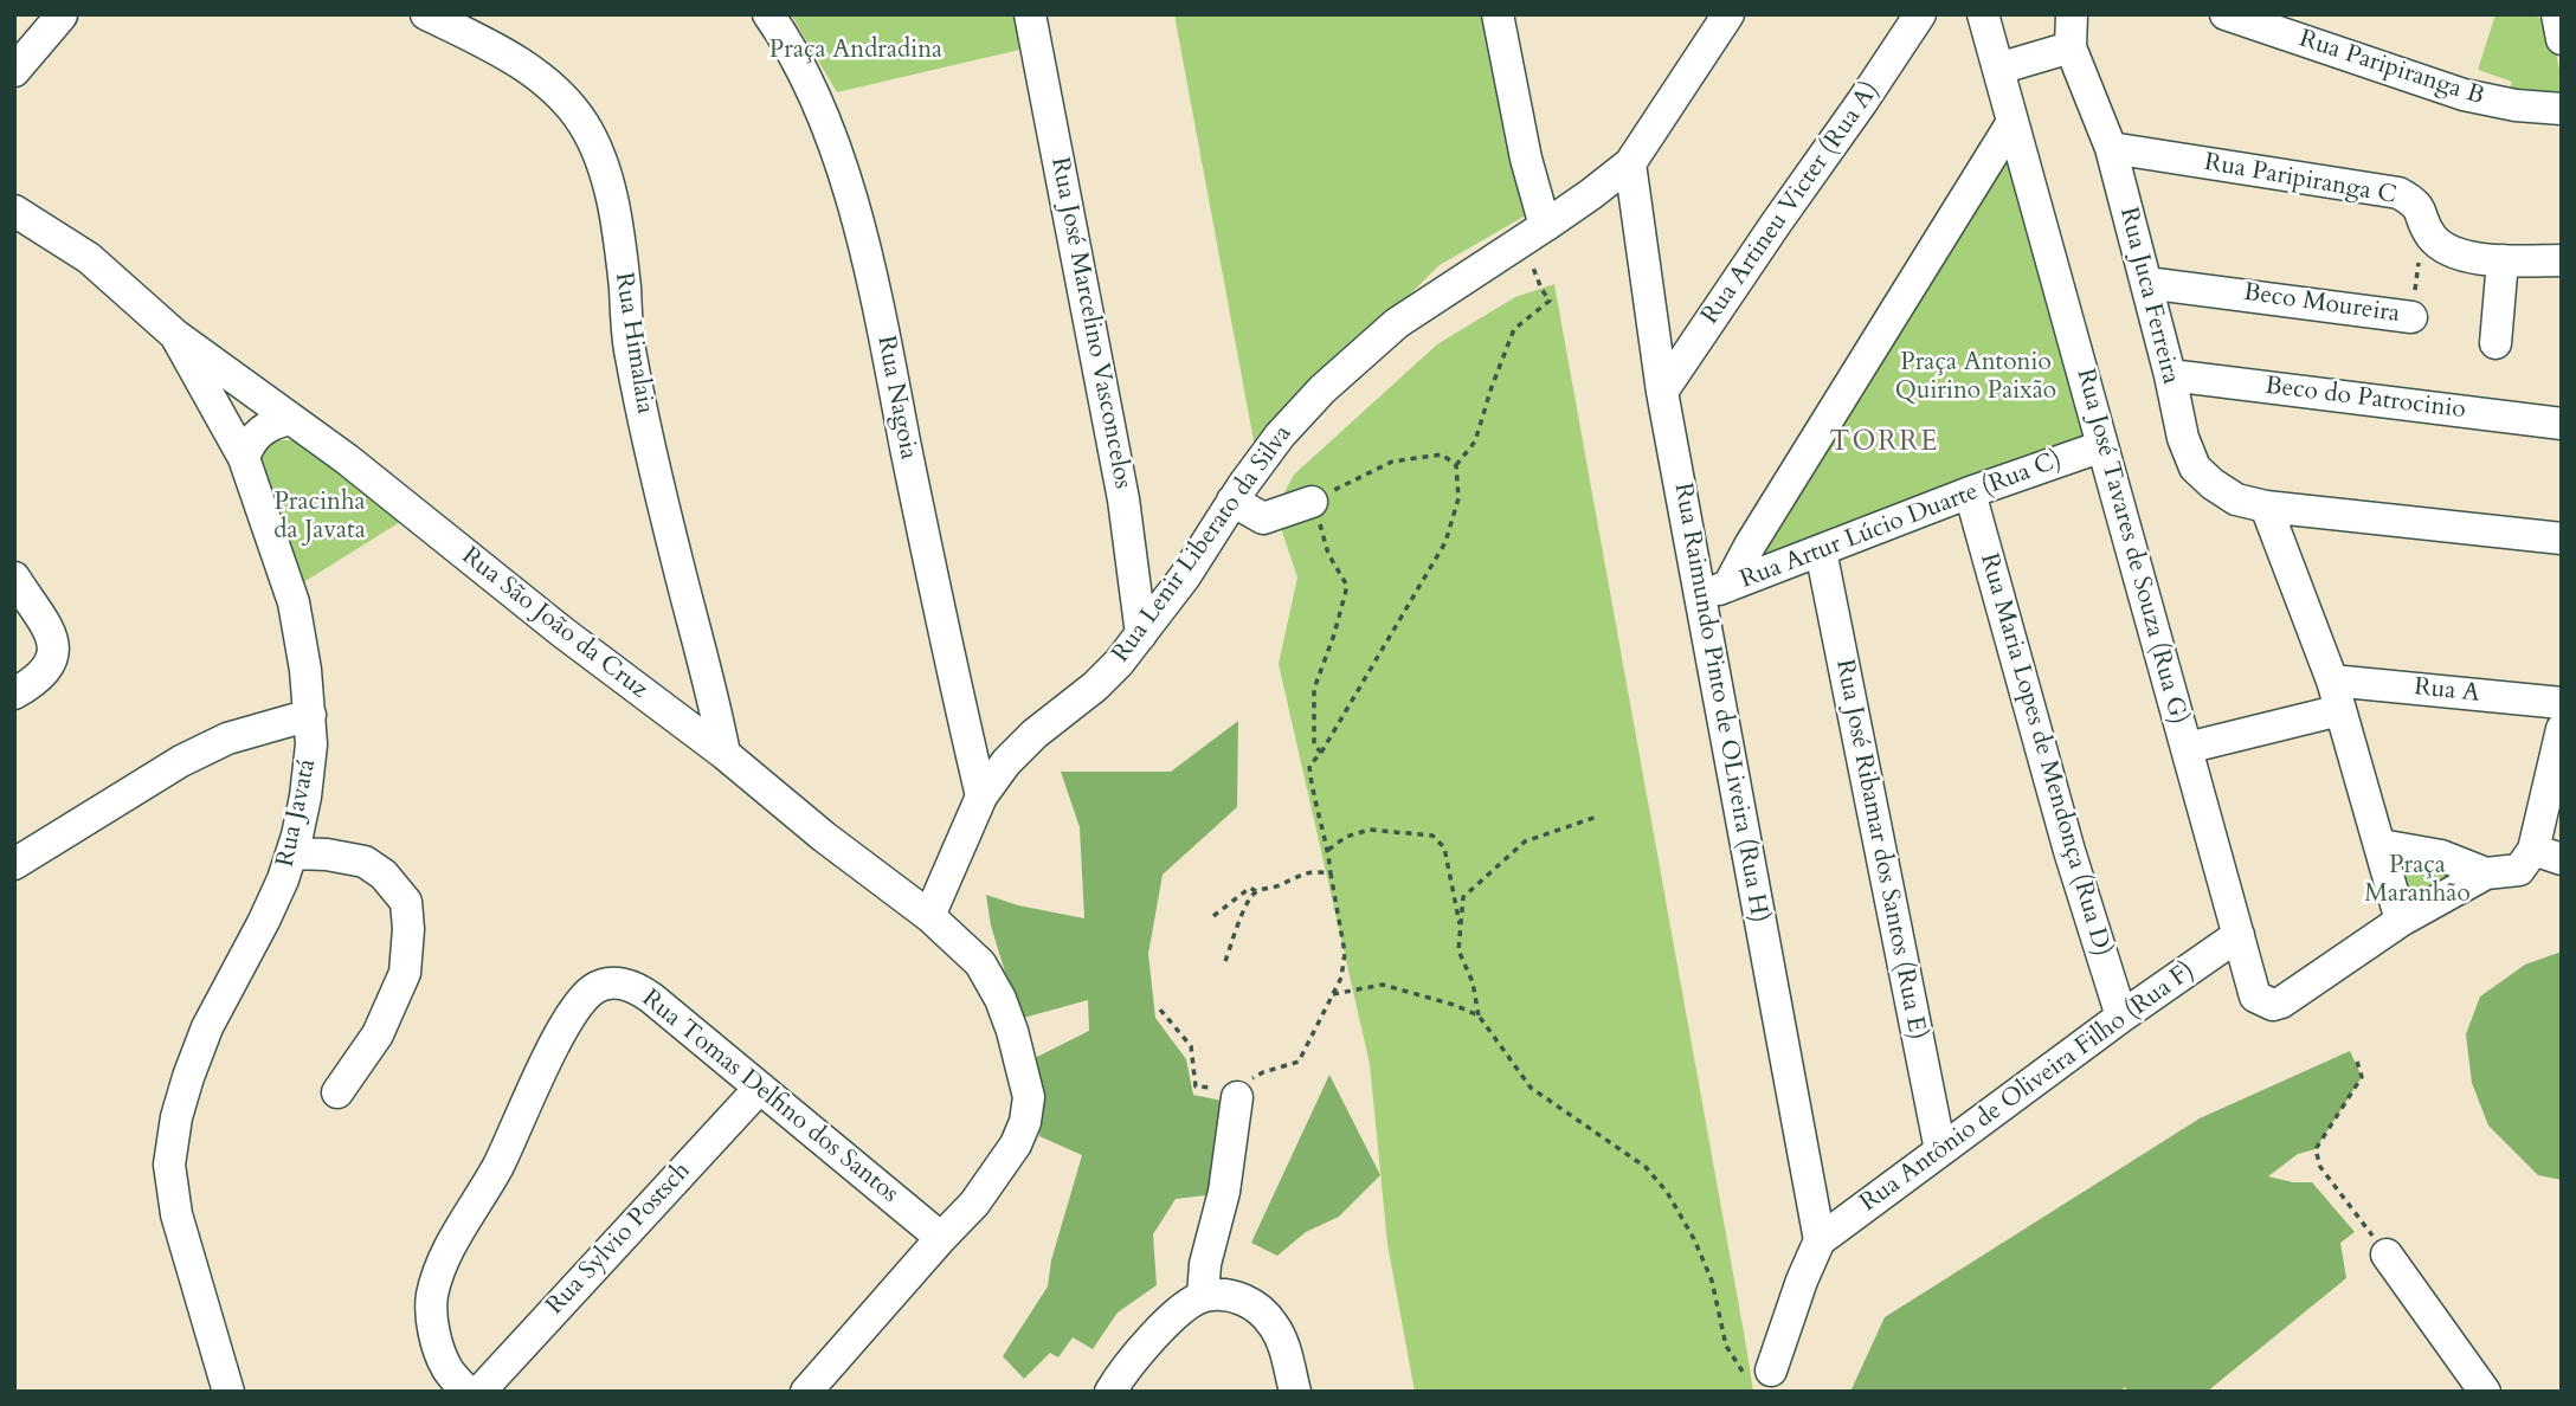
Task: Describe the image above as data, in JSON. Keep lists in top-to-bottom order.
{
  "streets": {
    "street": [
      "Rua Paripiranga B",
      "Rua Paripiranga C",
      "Rua Artineu Victer (Rua A)",
      "Rua Juca Ferreira",
      "Beco Moureira",
      "Rua José Marcelino Vasconcelos",
      "Rua Himalaia",
      "Rua Nagoia",
      "Beco do Patrocinio",
      "Rua Artur Lúcio Duarte (Rua C)",
      "Rua Lenir Liberato da Silva",
      "Rua José Tavares de Souza (Rua G)",
      "Rua São João da Cruz",
      "Rua A",
      "Rua Raimundo Pinto de OLiveira (Rua H)",
      "Rua Maria Lopes de Mendonça (Rua D)",
      "Rua Javatá",
      "Rua José Ribamar dos Santos (Rua E)",
      "Rua Antônio de Oliveira Filho (Rua F)",
      "Rua Tomas Delfino dos Santos",
      "Rua Sylvio Postsch"
    ]
  },
  "crossings": [
    ["Rua Paripiranga C", "Rua Juca Ferreira"],
    ["Rua Paripiranga C", "Beco Moureira"],
    ["Rua Artineu Victer (Rua A)", "Rua Raimundo Pinto de OLiveira (Rua H)"],
    ["Rua Juca Ferreira", "Beco Moureira"],
    ["Rua Juca Ferreira", "Beco do Patrocinio"],
    ["Rua José Marcelino Vasconcelos", "Rua Lenir Liberato da Silva"],
    ["Rua Himalaia", "Rua São João da Cruz"],
    ["Rua Nagoia", "Rua Lenir Liberato da Silva"],
    ["Rua Artur Lúcio Duarte (Rua C)", "Rua José Tavares de Souza (Rua G)"],
    ["Rua Artur Lúcio Duarte (Rua C)", "Rua Raimundo Pinto de OLiveira (Rua H)"],
    ["Rua Artur Lúcio Duarte (Rua C)", "Rua Maria Lopes de Mendonça (Rua D)"],
    ["Rua Artur Lúcio Duarte (Rua C)", "Rua José Ribamar dos Santos (Rua E)"],
    ["Rua Lenir Liberato da Silva", "Rua São João da Cruz"],
    ["Rua Lenir Liberato da Silva", "Rua Raimundo Pinto de OLiveira (Rua H)"],
    ["Rua José Tavares de Souza (Rua G)", "Rua A"],
    ["Rua José Tavares de Souza (Rua G)", "Rua Antônio de Oliveira Filho (Rua F)"],
    ["Rua São João da Cruz", "Rua Javatá"],
    ["Rua Raimundo Pinto de OLiveira (Rua H)", "Rua Antônio de Oliveira Filho (Rua F)"],
    ["Rua Maria Lopes de Mendonça (Rua D)", "Rua Antônio de Oliveira Filho (Rua F)"],
    ["Rua José Ribamar dos Santos (Rua E)", "Rua Antônio de Oliveira Filho (Rua F)"],
    ["Rua Tomas Delfino dos Santos", "Rua Sylvio Postsch"]
  ],
  "districts": ["TORRE"],
  "parks": [
    "Praça Andradina",
    "Praça Antonio Quirino Paixão",
    "Pracinha da Javata",
    "Praça Maranhão"
  ]
}
